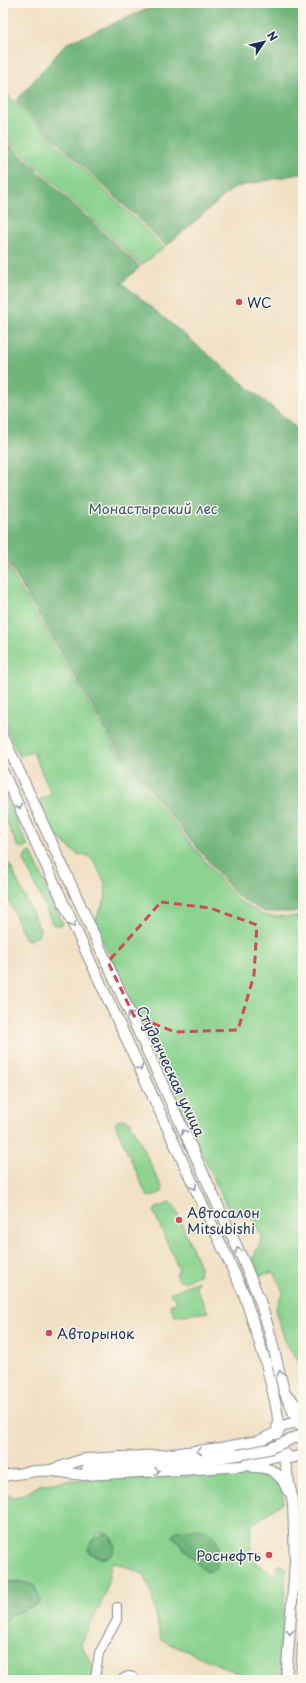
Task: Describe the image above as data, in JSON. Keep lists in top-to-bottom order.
{
  "streets": {
    "main road": ["Студенческая улица"]
  },
  "parks": ["Монастырский лес"],
  "places": [
    "WC",
    "Автосалон Mitsubishi",
    "Авторынок",
    "Роснефть"
  ],
  "north": "top right"
}
